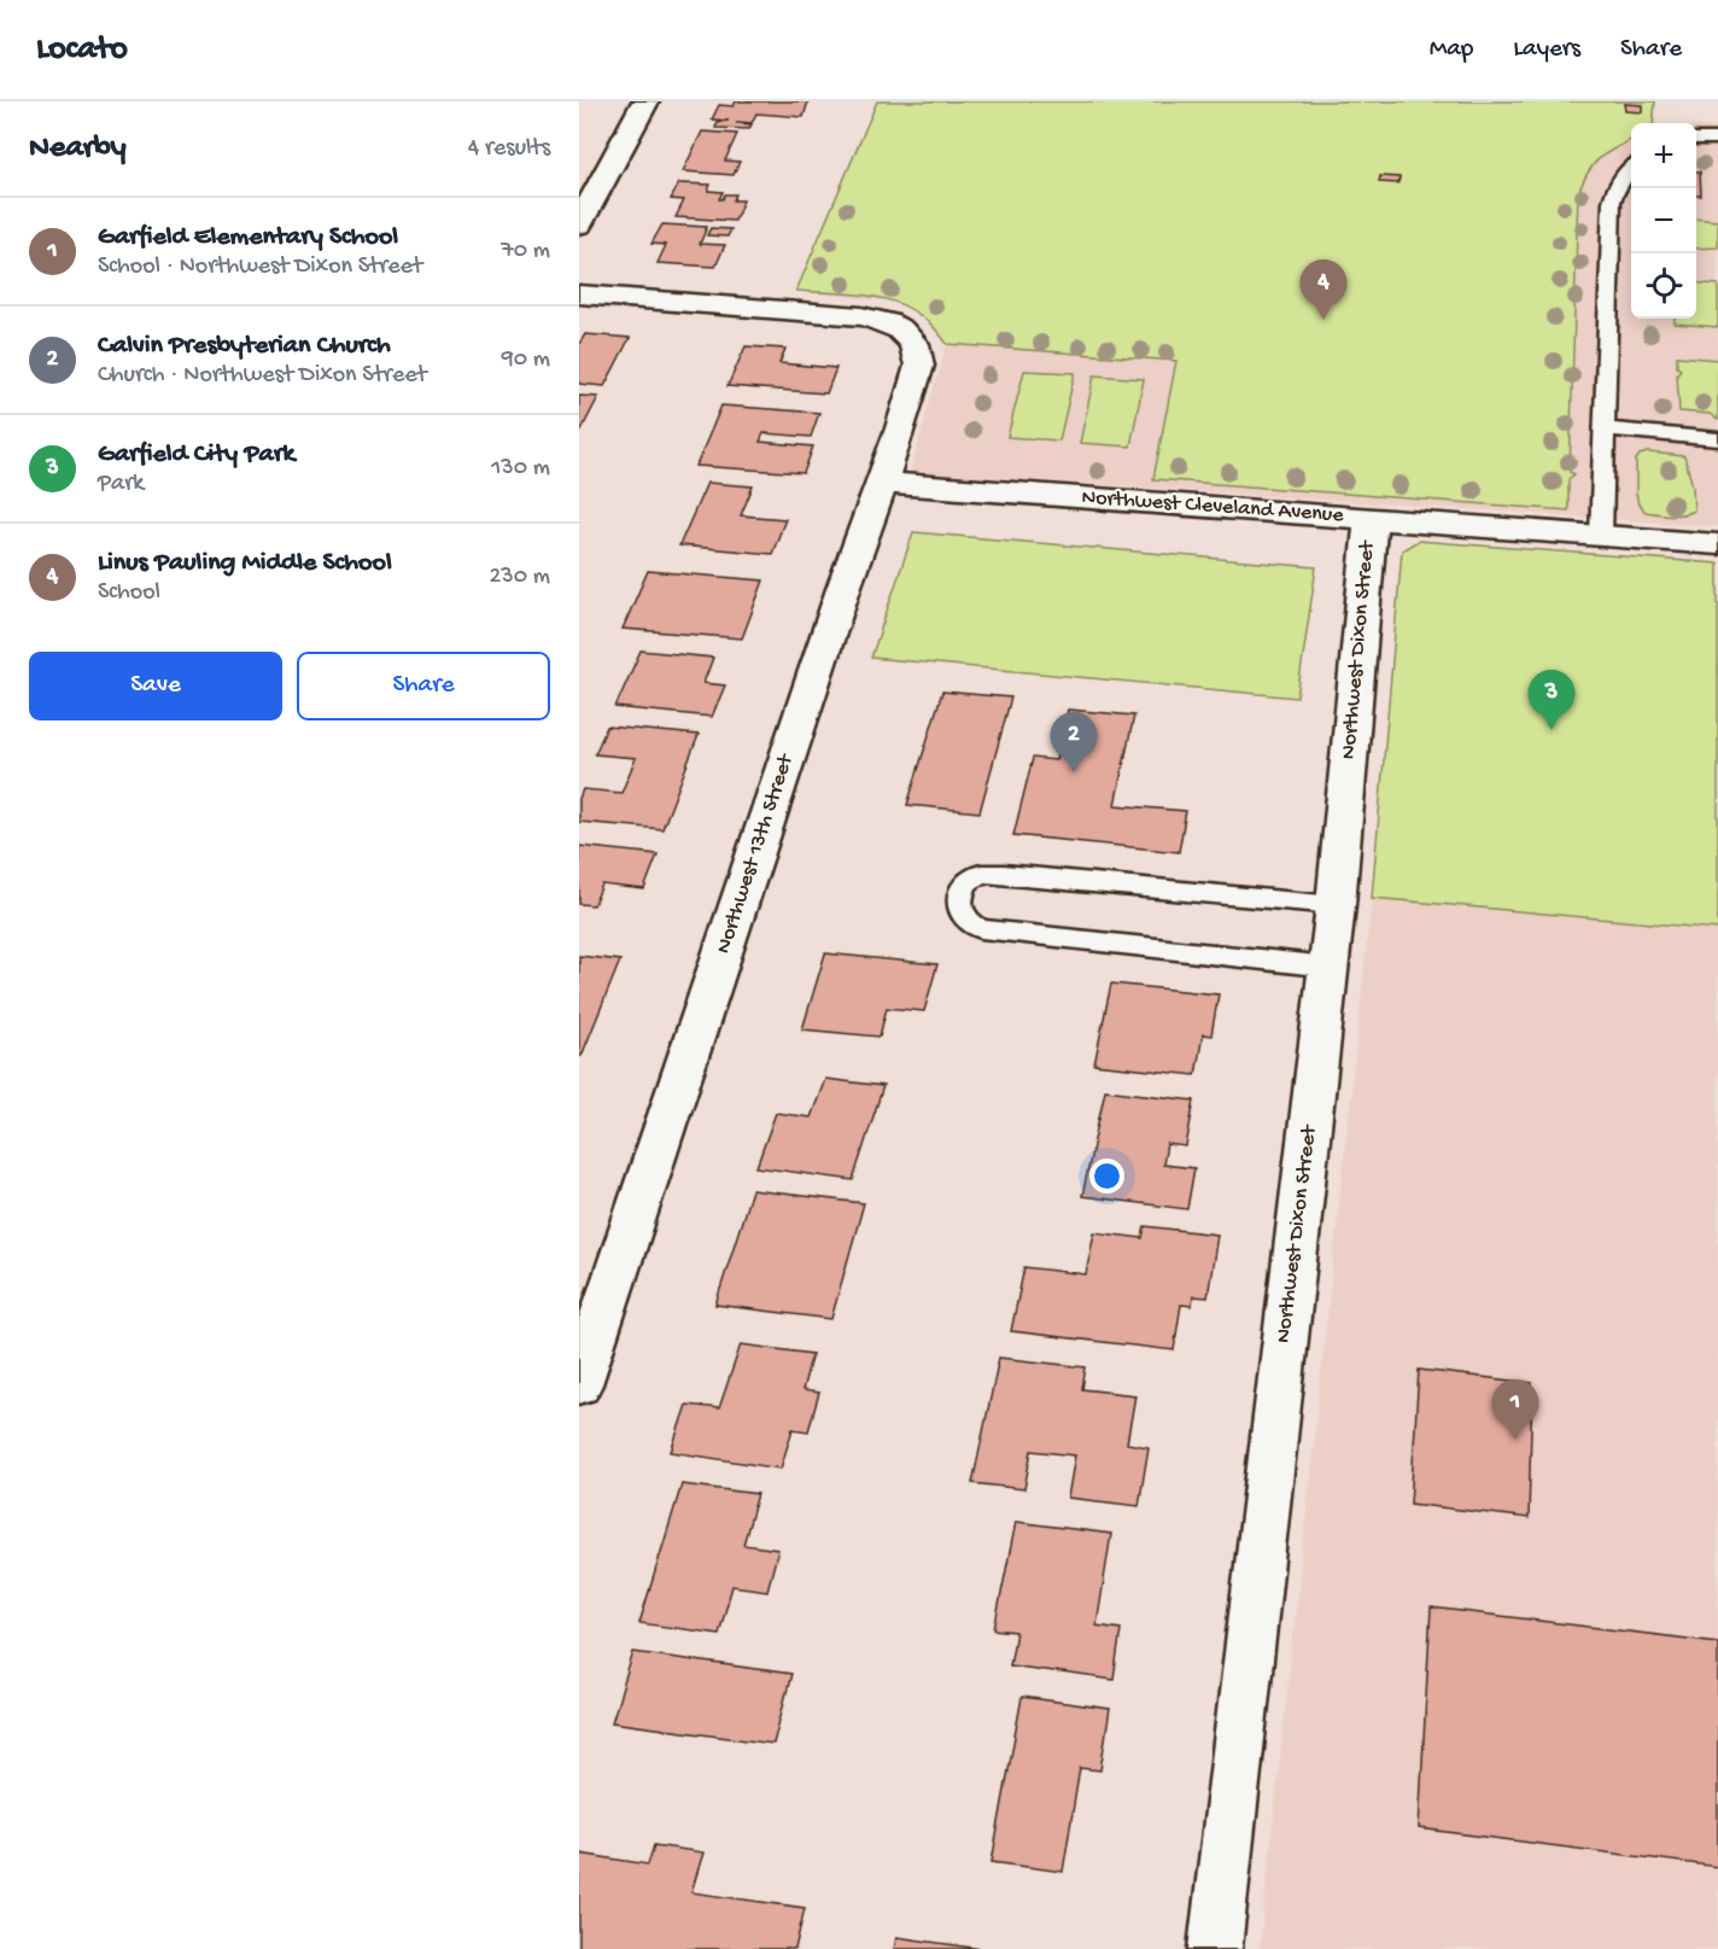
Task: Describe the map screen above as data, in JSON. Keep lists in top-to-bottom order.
{
  "streets": {
    "street": ["Northwest Cleveland Avenue", "Northwest Dixon Street", "Northwest 13th Street"]
  },
  "crossings": [
    ["Northwest Cleveland Avenue", "Northwest Dixon Street"],
    ["Northwest Cleveland Avenue", "Northwest 13th Street"]
  ],
  "page": {
    "header": "Locato",
    "nav": ["Map", "Layers", "Share"],
    "heading": ["Nearby", "4 results"],
    "map_buttons": ["+", "−"],
    "list": [
      {
        "mark": "1",
        "name": "Garfield Elementary School",
        "note": "School · Northwest Dixon Street",
        "value": "70 m"
      },
      {
        "mark": "2",
        "name": "Calvin Presbyterian Church",
        "note": "Church · Northwest Dixon Street",
        "value": "90 m"
      },
      {
        "mark": "3",
        "name": "Garfield City Park",
        "note": "Park",
        "value": "130 m"
      },
      {
        "mark": "4",
        "name": "Linus Pauling Middle School",
        "note": "School",
        "value": "230 m"
      }
    ],
    "pins": [
      "4",
      "3",
      "2",
      "1"
    ],
    "buttons": ["Save", "Share"]
  }
}
